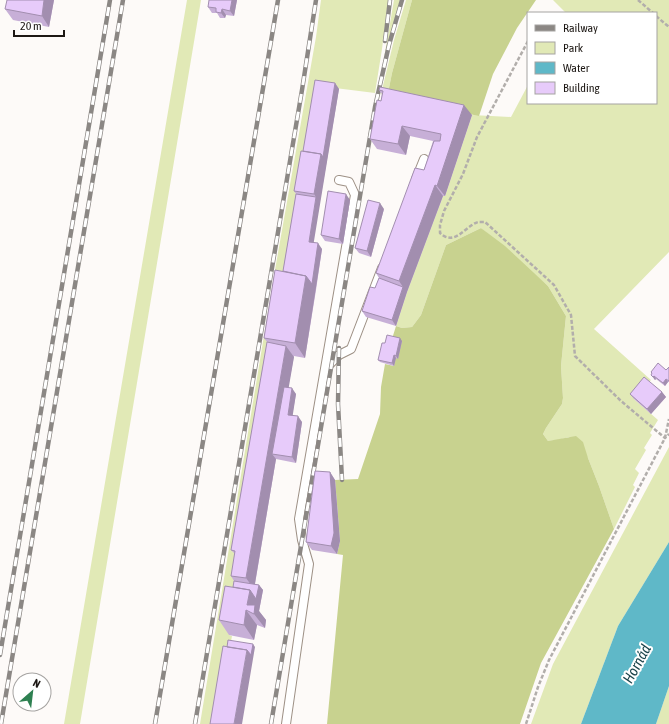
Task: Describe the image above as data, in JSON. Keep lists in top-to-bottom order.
{
  "water": ["Hornád"],
  "legend": [
    "Railway",
    "Park",
    "Water",
    "Building"
  ],
  "scale_bar": "20 m",
  "north": "top right"
}
